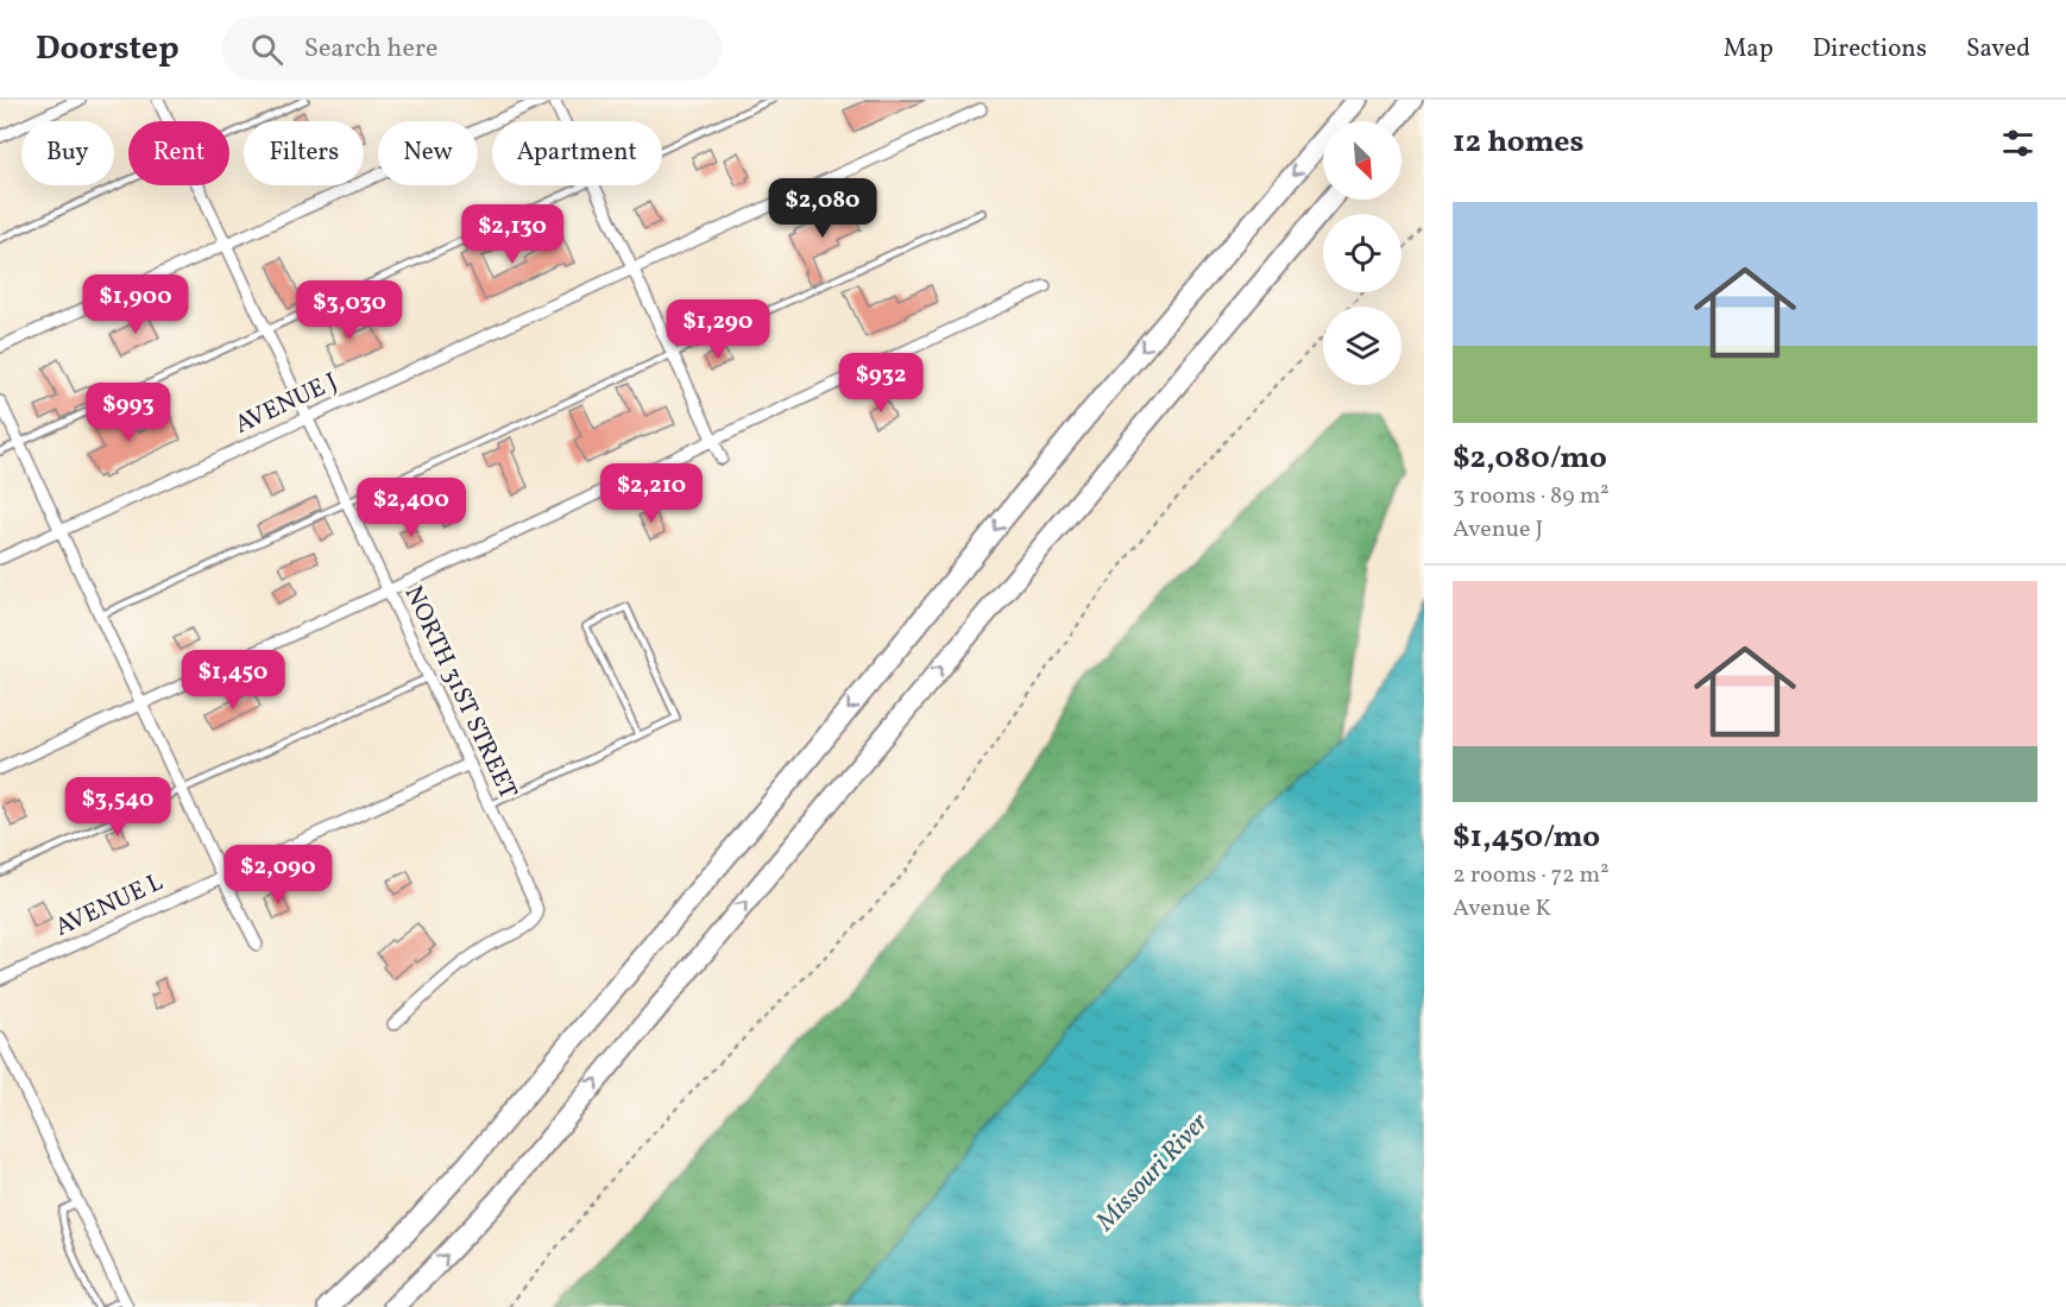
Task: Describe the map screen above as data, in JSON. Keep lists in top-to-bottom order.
{
  "streets": {
    "street": ["AVENUE J", "NORTH 31ST STREET", "AVENUE L"]
  },
  "crossings": [
    ["AVENUE J", "NORTH 31ST STREET"],
    ["NORTH 31ST STREET", "AVENUE L"]
  ],
  "water": ["Missouri River"],
  "north": "bottom right",
  "page": {
    "header": "Doorstep",
    "search": "Search here",
    "nav": ["Map", "Directions", "Saved"],
    "heading": "12 homes",
    "chip": [
      "Buy",
      "Rent",
      "Filters",
      "New",
      "Apartment"
    ],
    "price": [
      "$2,080",
      "$2,130",
      "$1,900",
      "$3,030",
      "$1,290",
      "$932",
      "$993",
      "$2,210",
      "$2,400",
      "$1,450",
      "$3,540",
      "$2,090"
    ],
    "list": [
      {
        "name": "$2,080/mo",
        "note": "3 rooms · 89 m² · Avenue J"
      },
      {
        "name": "$1,450/mo",
        "note": "2 rooms · 72 m² · Avenue K"
      }
    ]
  }
}
